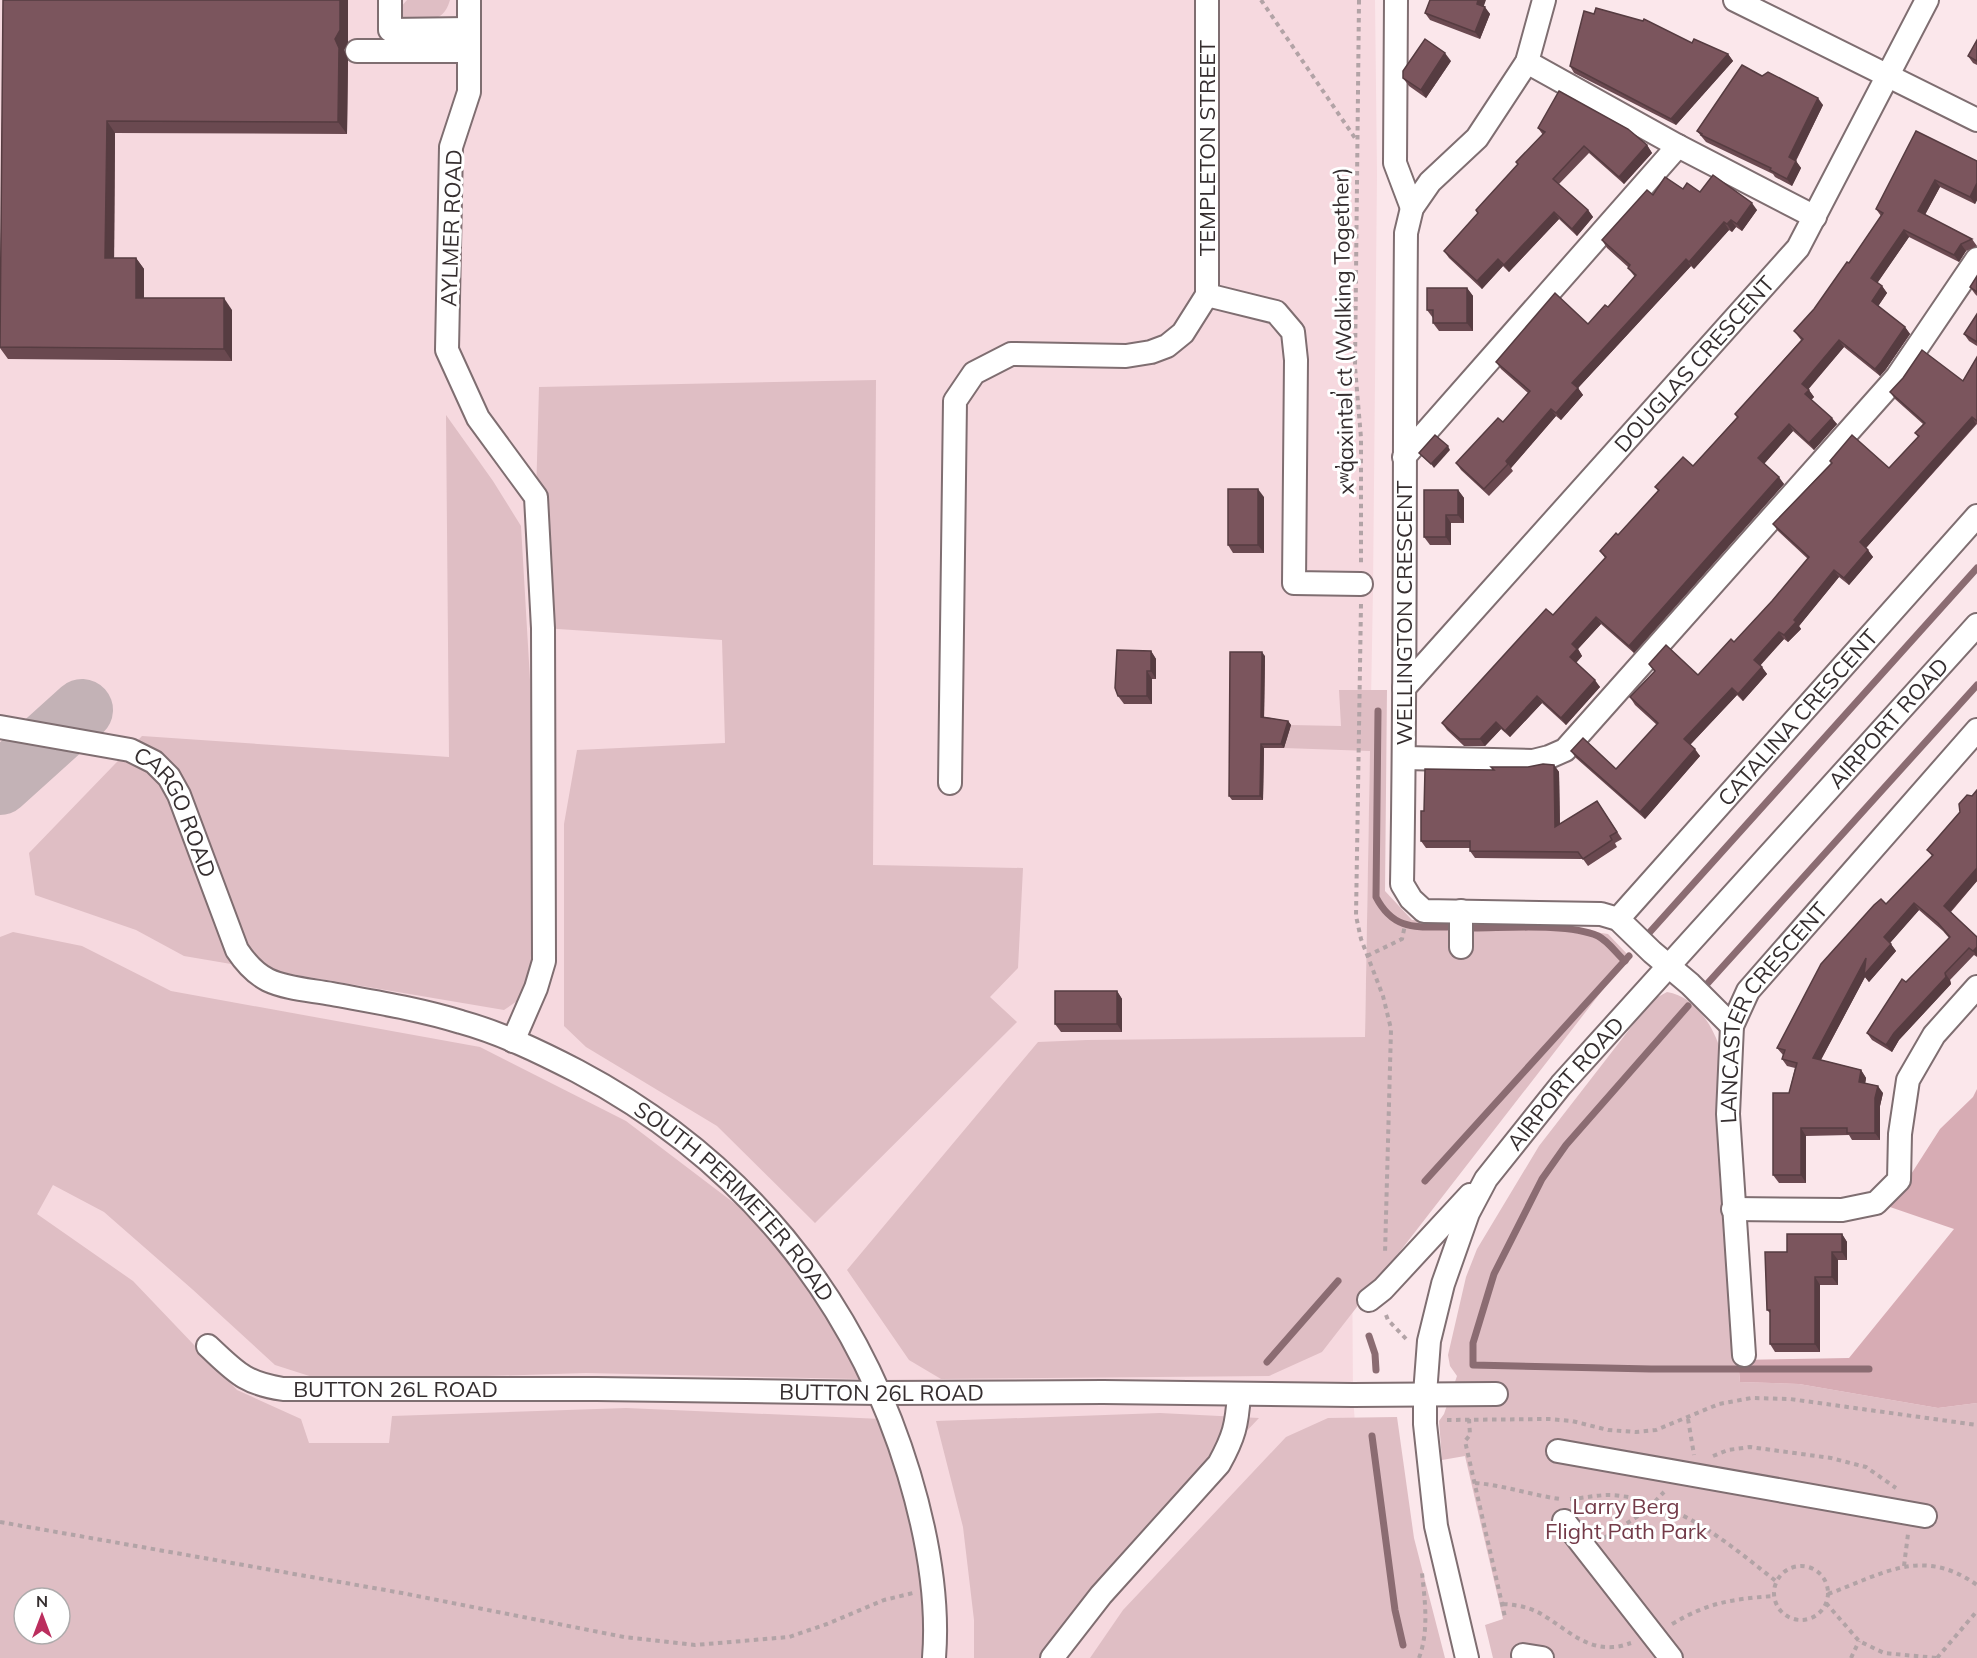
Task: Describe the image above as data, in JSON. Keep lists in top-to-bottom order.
{
  "streets": {
    "street": [
      "TEMPLETON STREET",
      "AYLMER ROAD",
      "DOUGLAS CRESCENT",
      "WELLINGTON CRESCENT",
      "CATALINA CRESCENT",
      "AIRPORT ROAD",
      "CARGO ROAD",
      "LANCASTER CRESCENT",
      "SOUTH PERIMETER ROAD",
      "BUTTON 26L ROAD"
    ],
    "path": ["xʷq̓axintəl̕ ct (Walking Together)"]
  },
  "crossings": [
    ["AYLMER ROAD", "SOUTH PERIMETER ROAD"],
    ["DOUGLAS CRESCENT", "WELLINGTON CRESCENT"],
    ["WELLINGTON CRESCENT", "CATALINA CRESCENT"],
    ["AIRPORT ROAD", "BUTTON 26L ROAD"],
    ["CARGO ROAD", "SOUTH PERIMETER ROAD"],
    ["SOUTH PERIMETER ROAD", "BUTTON 26L ROAD"]
  ],
  "parks": ["Larry Berg Flight Path Park"],
  "north": "top"
}
